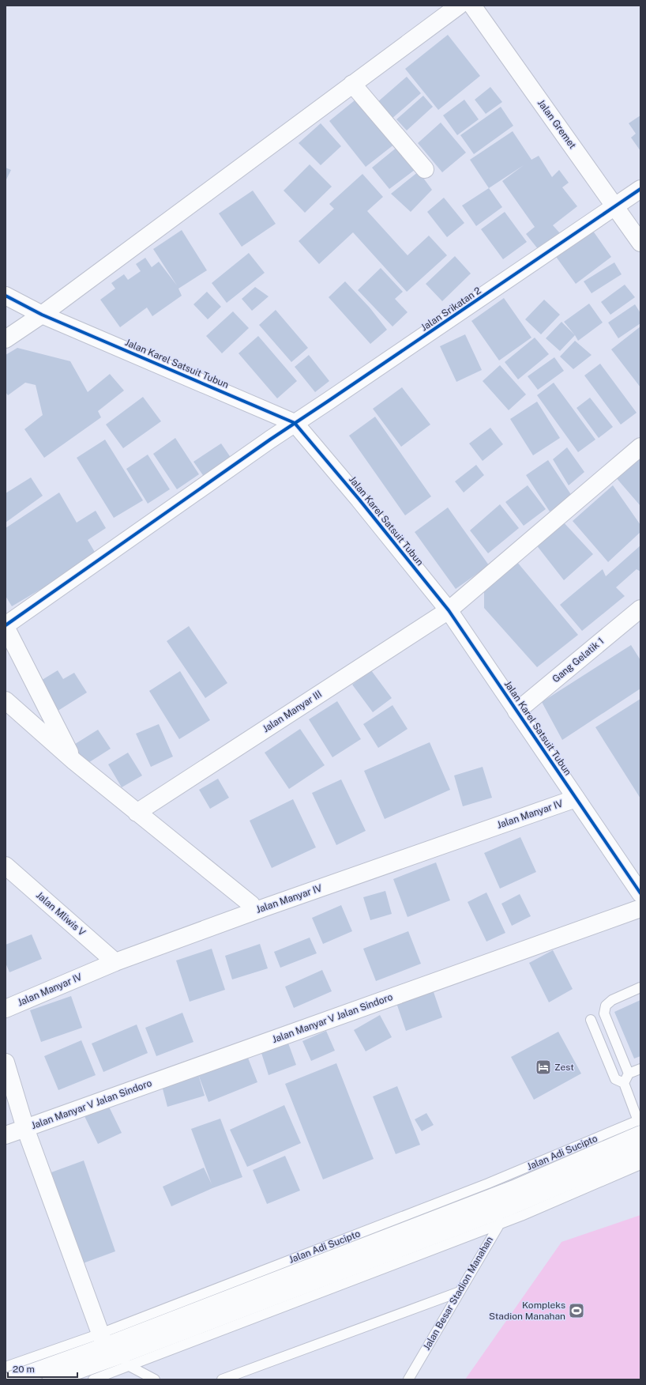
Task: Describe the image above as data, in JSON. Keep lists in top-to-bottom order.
{
  "streets": {
    "street": [
      "Jalan Gremet",
      "Jalan Srikatan 2",
      "Jalan Karel Satsuit Tubun",
      "Gang Gelatik 1",
      "Jalan Manyar III",
      "Jalan Manyar IV",
      "Jalan Mliwis V",
      "Jalan Manyar V Jalan Sindoro",
      "Jalan Adi Sucipto"
    ],
    "lane": ["Jalan Besar Stadion Manahan"]
  },
  "crossings": [
    ["Jalan Gremet", "Jalan Srikatan 2"],
    ["Jalan Srikatan 2", "Jalan Karel Satsuit Tubun"],
    ["Jalan Karel Satsuit Tubun", "Gang Gelatik 1"],
    ["Jalan Karel Satsuit Tubun", "Jalan Manyar III"],
    ["Jalan Karel Satsuit Tubun", "Jalan Manyar IV"],
    ["Jalan Manyar IV", "Jalan Mliwis V"],
    ["Jalan Adi Sucipto", "Jalan Besar Stadion Manahan"]
  ],
  "places": {
    "hotel": ["Zest"],
    "sports": ["Kompleks Stadion Manahan"]
  },
  "scale_bar": "20 m"
}
